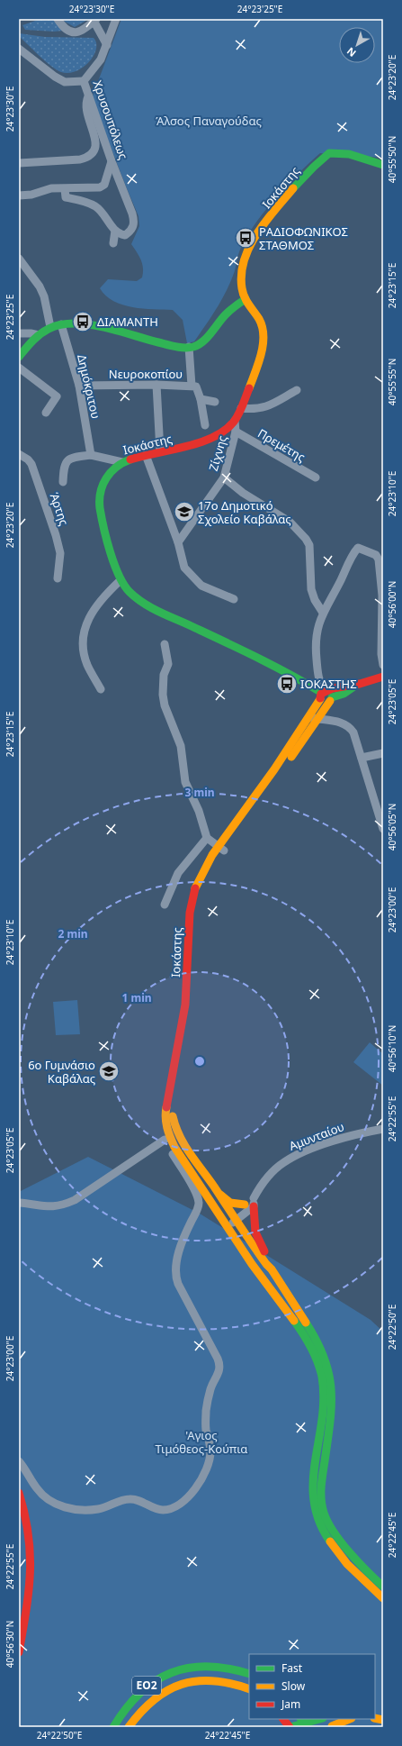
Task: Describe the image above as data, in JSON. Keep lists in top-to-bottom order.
{
  "streets": {
    "street": [
      "Χρυσουπόλεως",
      "Ιοκάστης",
      "Νευροκοπίου",
      "Δημόκριτου",
      "Πρεμέτης",
      "Ζίχνης",
      "Άρτης",
      "Αμυνταίου",
      "ΕΟ2"
    ]
  },
  "crossings": [
    ["Ιοκάστης", "Ζίχνης"],
    ["Ιοκάστης", "Αμυνταίου"],
    ["Νευροκοπίου", "Δημόκριτου"],
    ["Πρεμέτης", "Ζίχνης"]
  ],
  "parks": ["Άλσος Παναγούδας", "'Αγιος Τιμόθεος-Κούπια"],
  "places": {
    "bus stop": ["ΡΑΔΙΟΦΩΝΙΚΟΣ ΣΤΑΘΜΟΣ", "ΔΙΑΜΑΝΤΗ", "ΙΟΚΑΣΤΗΣ"],
    "school or university": ["17ο Δημοτικό Σχολείο Καβάλας", "6ο Γυμνάσιο Καβάλας"]
  },
  "legend": ["Fast", "Slow", "Jam"],
  "north": "bottom left",
  "coordinates": [
    "24°23'30\"E",
    "24°23'25\"E",
    "24°23'20\"E",
    "40°55'50\"N",
    "24°23'15\"E",
    "40°55'55\"N",
    "24°23'10\"E",
    "40°56'00\"N",
    "24°23'05\"E",
    "40°56'05\"N",
    "24°23'00\"E",
    "40°56'10\"N",
    "24°22'55\"E",
    "24°22'50\"E",
    "24°22'45\"E",
    "40°56'30\"N"
  ],
  "rings": ["3 min", "2 min", "1 min"]
}
